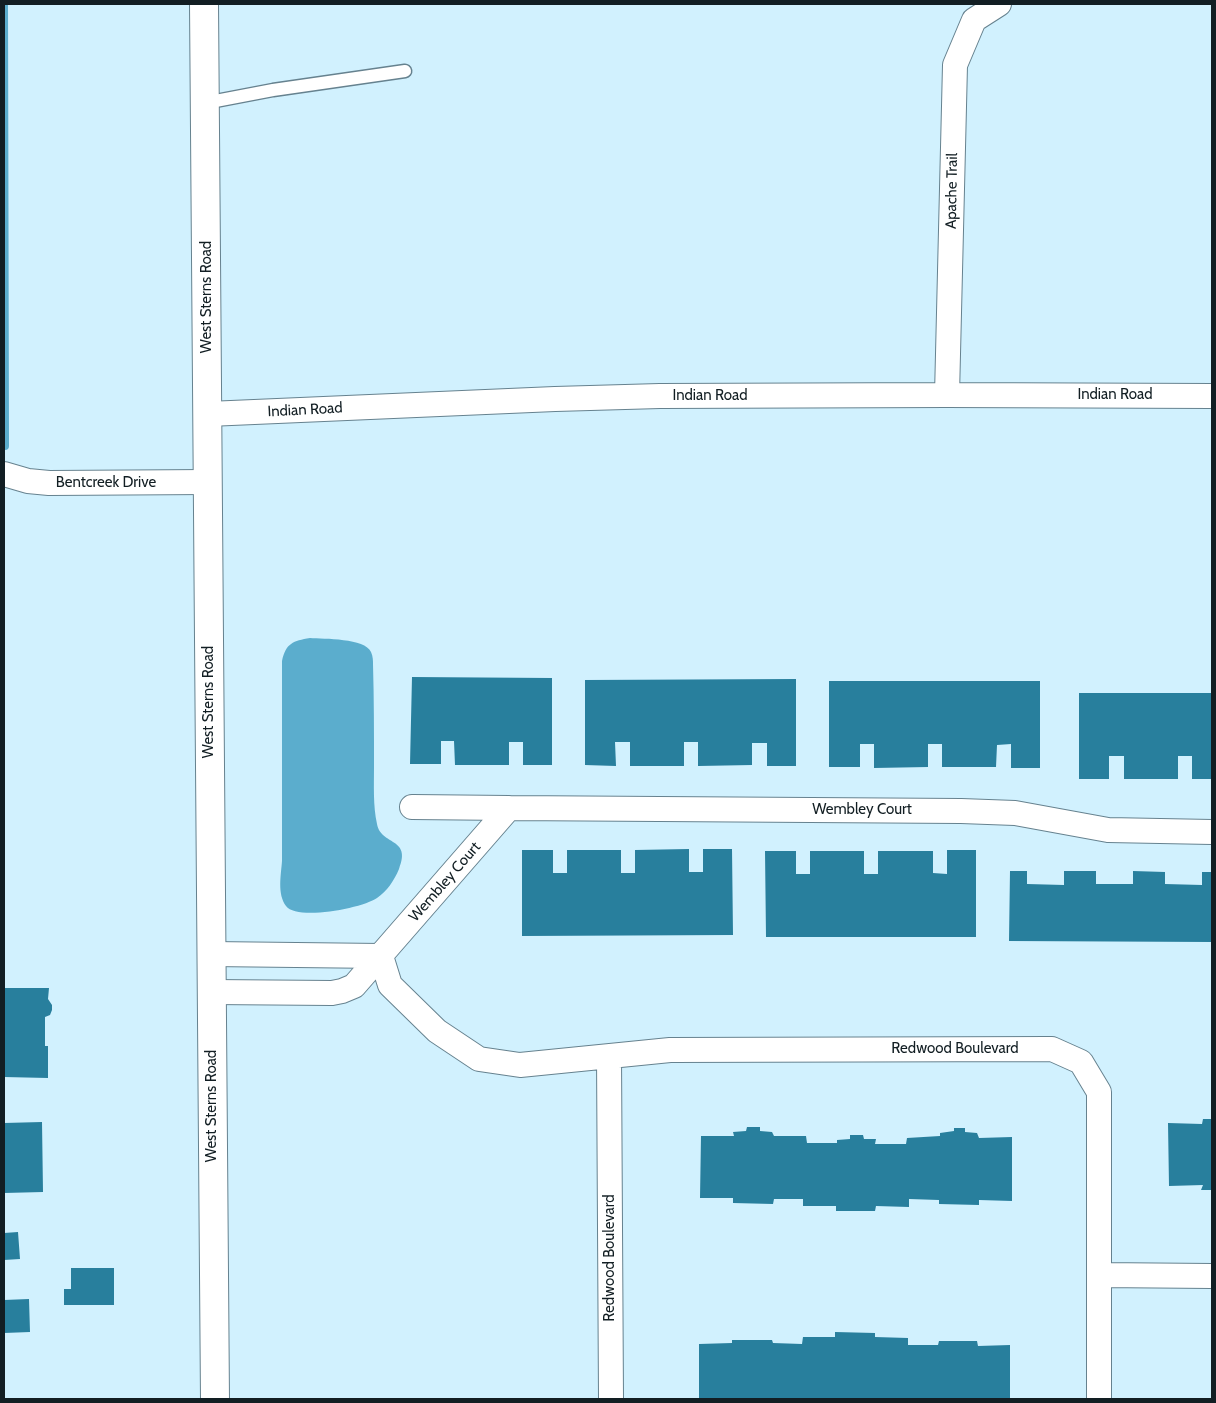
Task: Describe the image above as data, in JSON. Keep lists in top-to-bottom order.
{
  "streets": {
    "main road": ["West Sterns Road"],
    "street": [
      "Apache Trail",
      "Indian Road",
      "Bentcreek Drive",
      "Wembley Court",
      "Redwood Boulevard"
    ]
  },
  "crossings": [
    ["Apache Trail", "Indian Road"],
    ["West Sterns Road", "Indian Road"],
    ["West Sterns Road", "Bentcreek Drive"],
    ["West Sterns Road", "Wembley Court"],
    ["Wembley Court", "Redwood Boulevard"]
  ]
}
